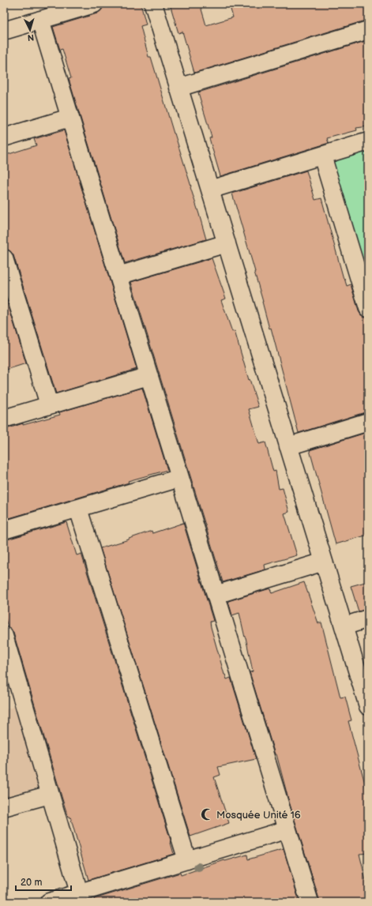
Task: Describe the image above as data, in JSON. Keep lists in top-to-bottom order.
{
  "places": {
    "mosque": ["Mosquée Unité 16"]
  },
  "scale_bar": "20 m",
  "north": "bottom"
}
